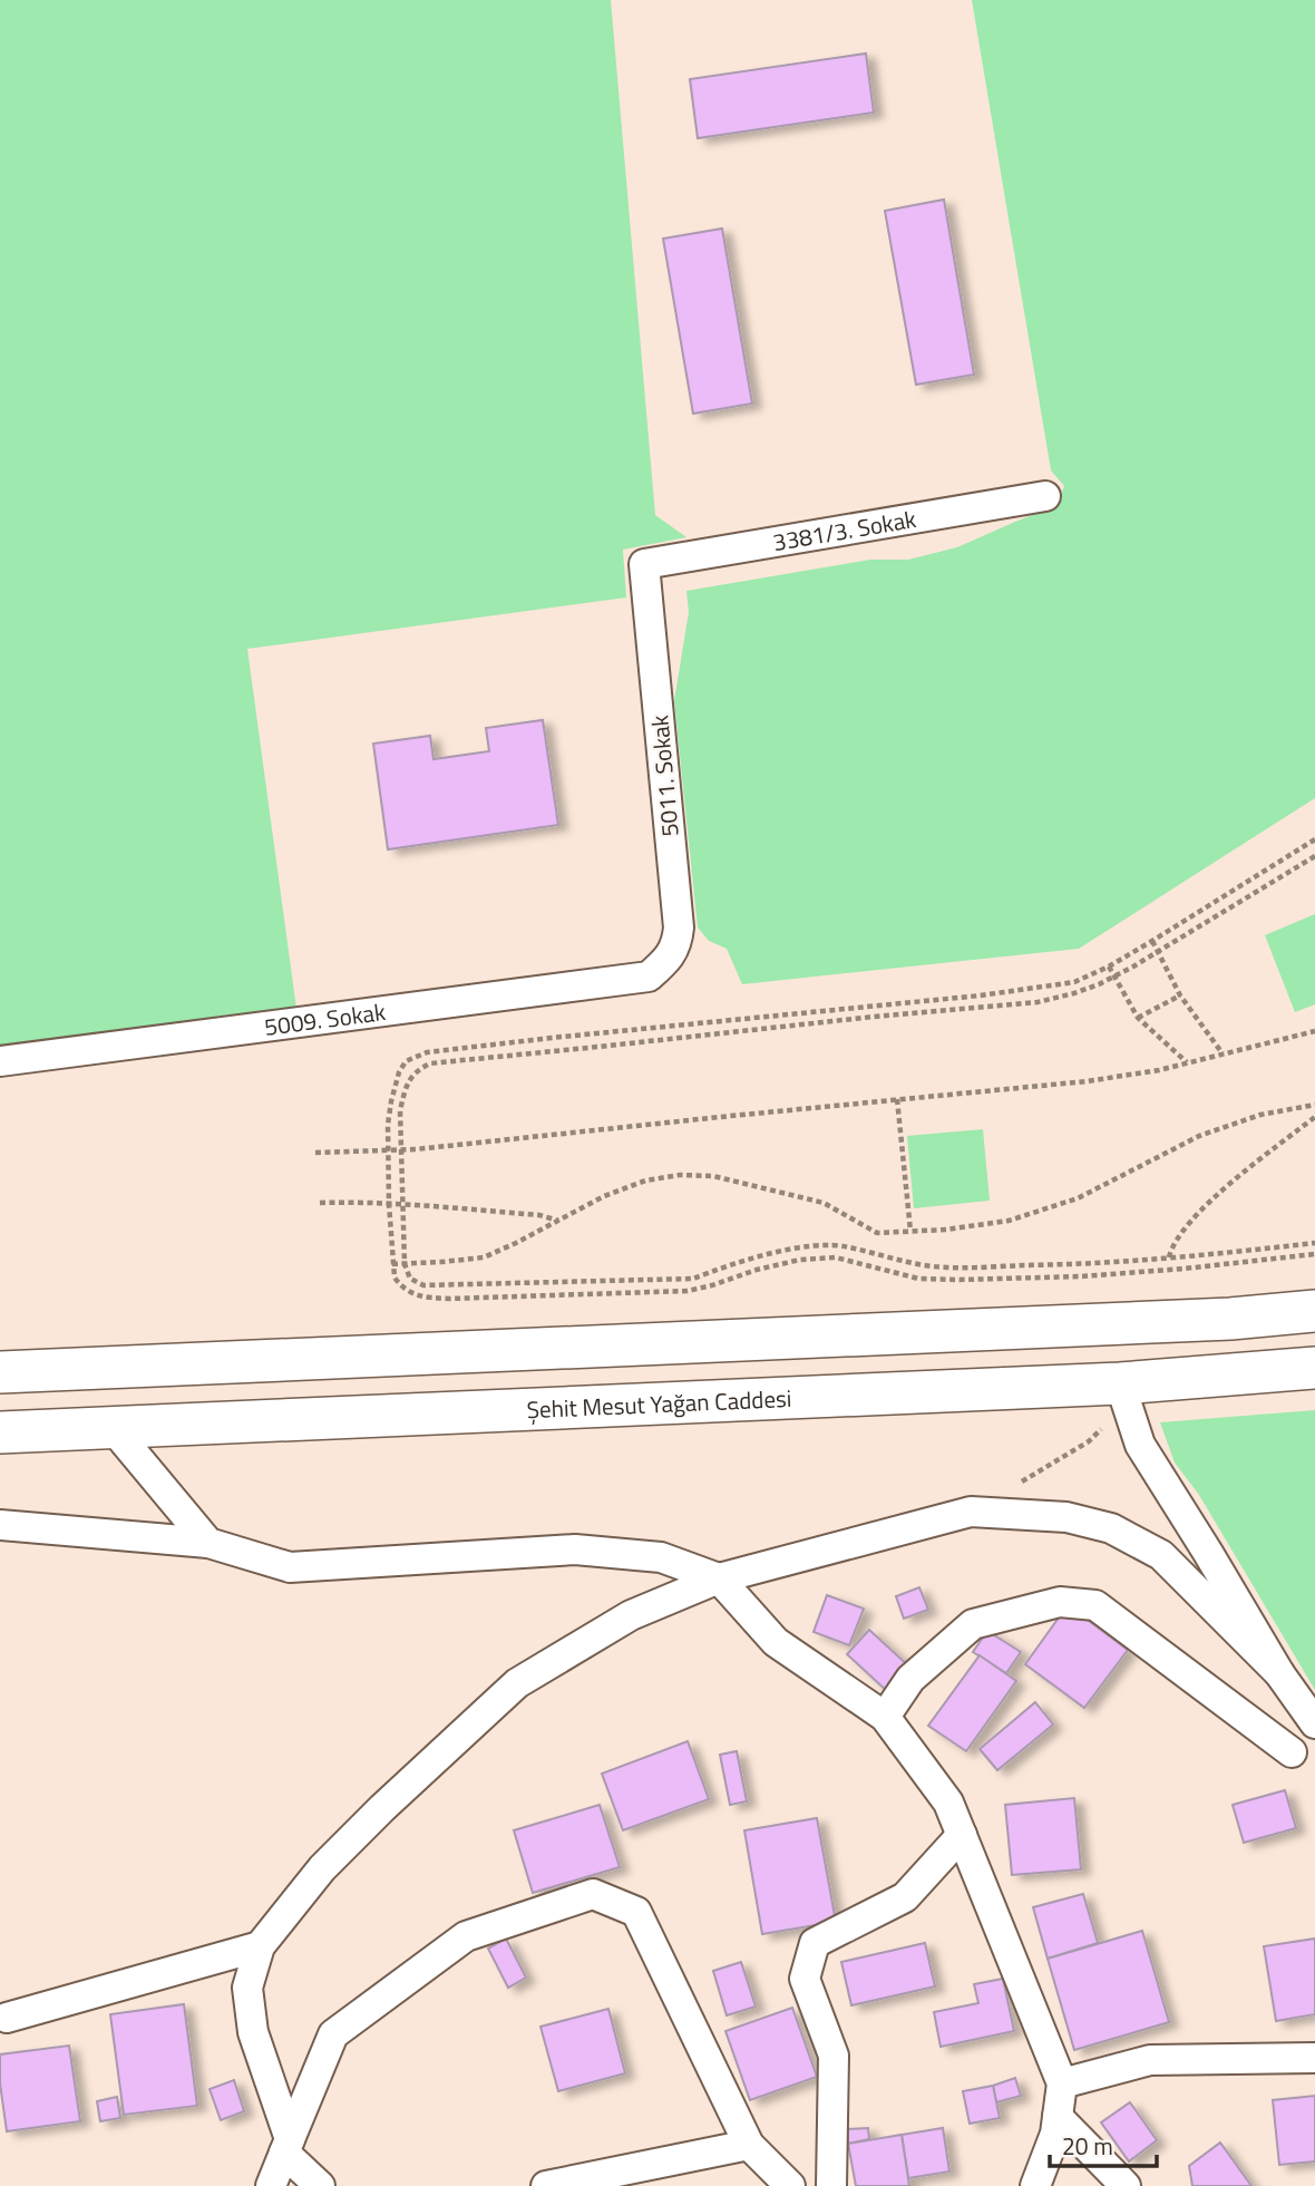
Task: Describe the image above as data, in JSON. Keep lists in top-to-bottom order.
{
  "streets": {
    "main road": ["Şehit Mesut Yağan Caddesi"],
    "street": ["3381/3. Sokak", "5011. Sokak", "5009. Sokak"]
  },
  "crossings": [
    ["3381/3. Sokak", "5011. Sokak"],
    ["5011. Sokak", "5009. Sokak"]
  ],
  "scale_bar": "20 m"
}
